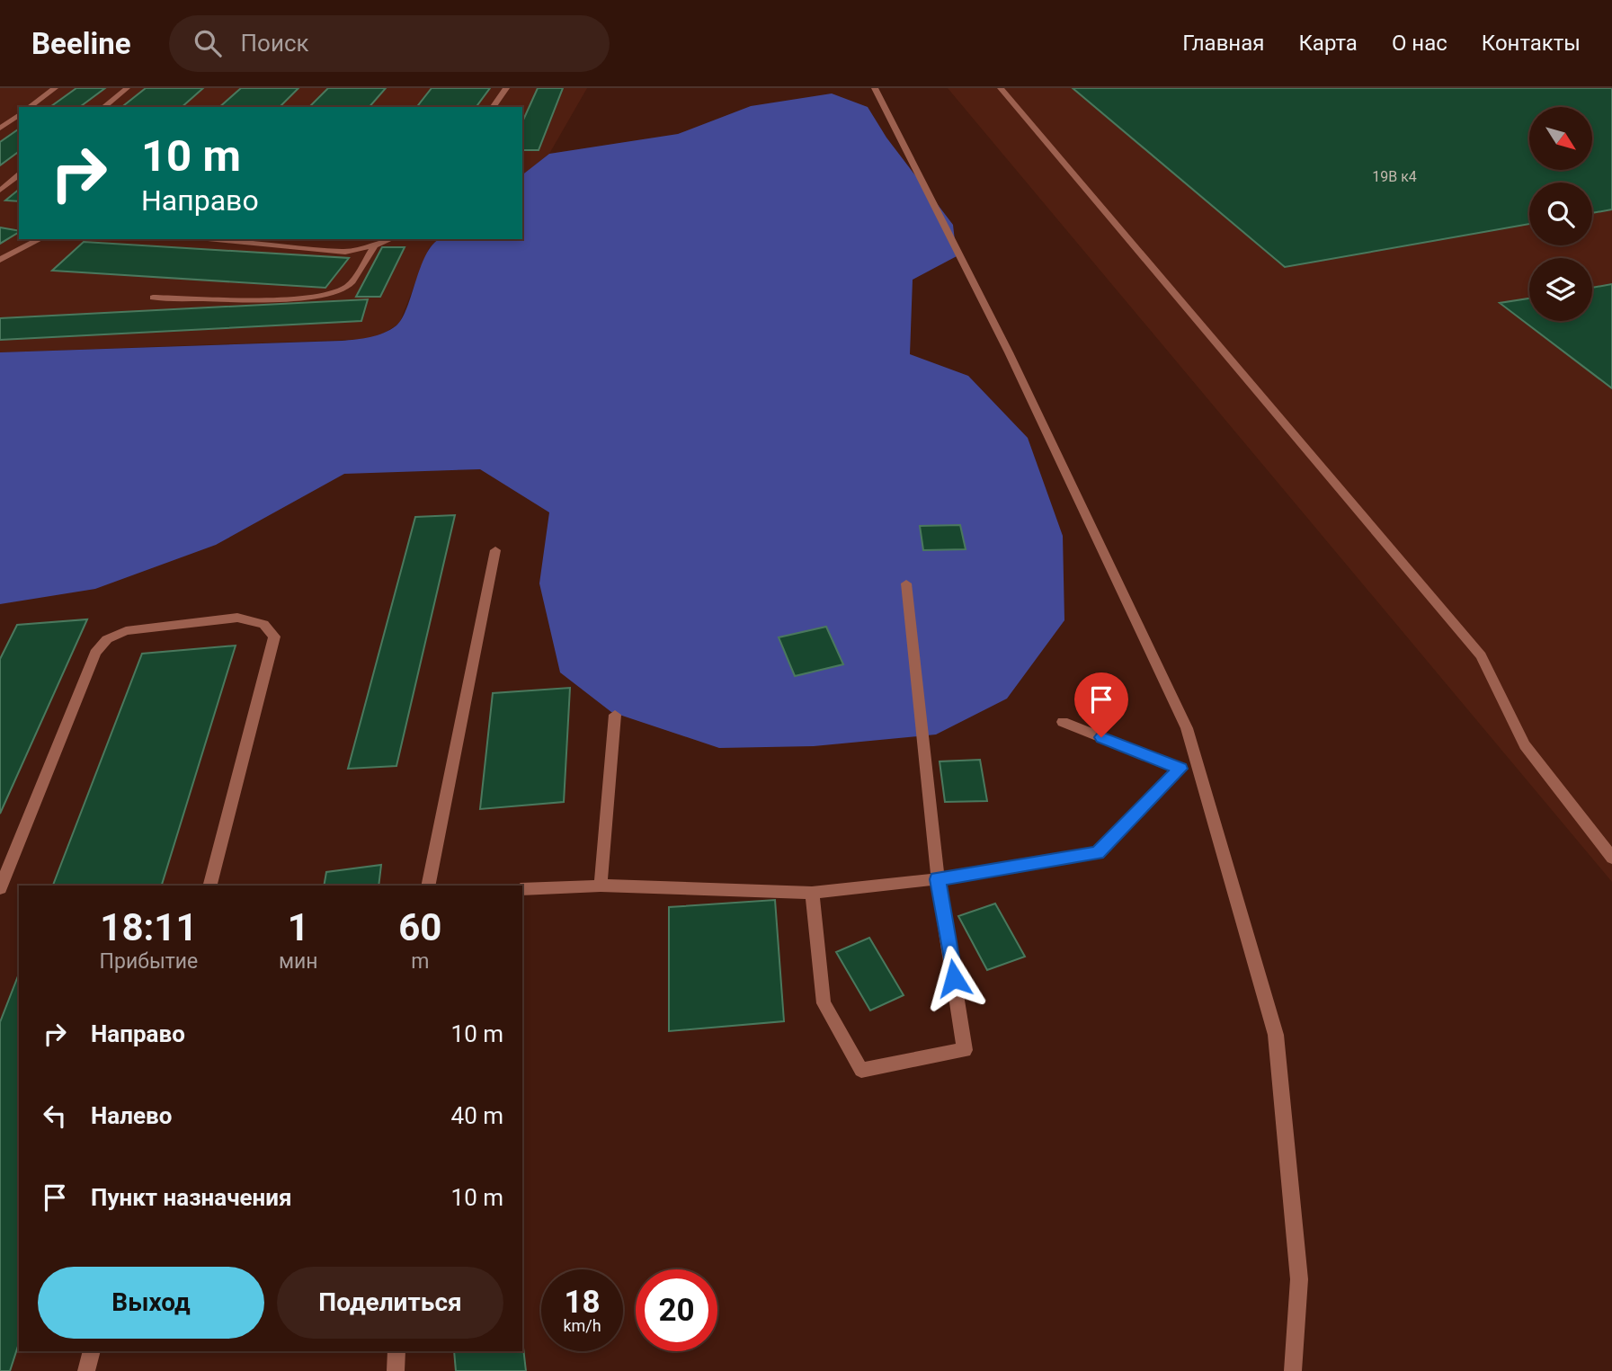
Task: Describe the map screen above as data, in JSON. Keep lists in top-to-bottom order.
{
  "house_numbers": ["19В к4"],
  "north": "bottom right",
  "page": {
    "header": "Beeline",
    "search": "Поиск",
    "nav": [
      "Главная",
      "Карта",
      "О нас",
      "Контакты"
    ],
    "turn": ["10 m", "Направо"],
    "eta": [
      "18:11",
      "Прибытие",
      "1",
      "мин",
      "60",
      "m"
    ],
    "list": [
      {
        "name": "Направо",
        "value": "10 m"
      },
      {
        "name": "Налево",
        "value": "40 m"
      },
      {
        "name": "Пункт назначения",
        "value": "10 m"
      }
    ],
    "buttons": ["Выход", "Поделиться"],
    "speed": "18 km/h",
    "limit": "20"
  }
}
